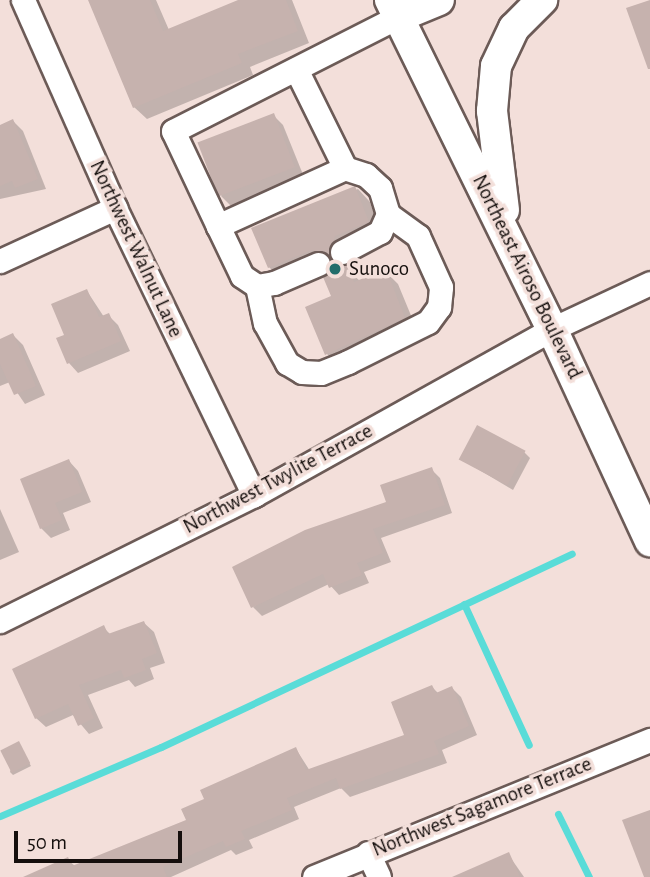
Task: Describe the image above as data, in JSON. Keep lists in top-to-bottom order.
{
  "streets": {
    "main road": ["Northeast Airoso Boulevard"],
    "street": ["Northwest Walnut Lane", "Northwest Twylite Terrace", "Northwest Sagamore Terrace"]
  },
  "crossings": [
    ["Northwest Walnut Lane", "Northwest Twylite Terrace"],
    ["Northeast Airoso Boulevard", "Northwest Twylite Terrace"]
  ],
  "places": ["Sunoco"],
  "scale_bar": "50 m"
}
